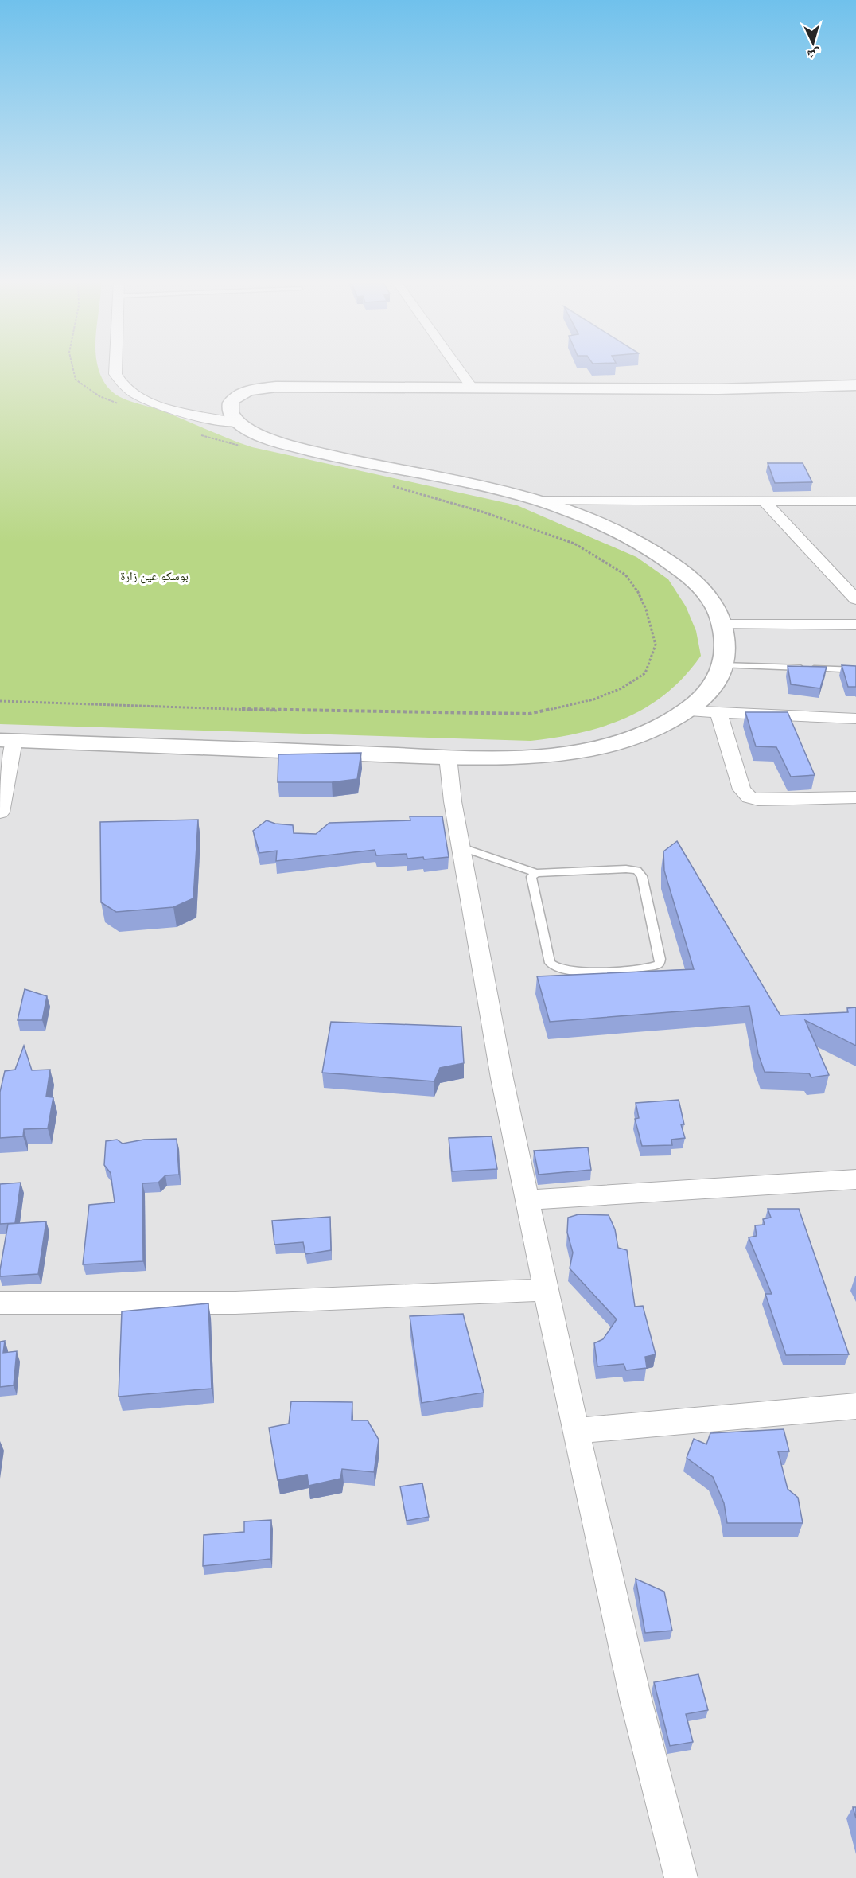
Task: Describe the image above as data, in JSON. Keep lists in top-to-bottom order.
{
  "parks": ["بوسكو عين زارة"],
  "north": "bottom"
}
